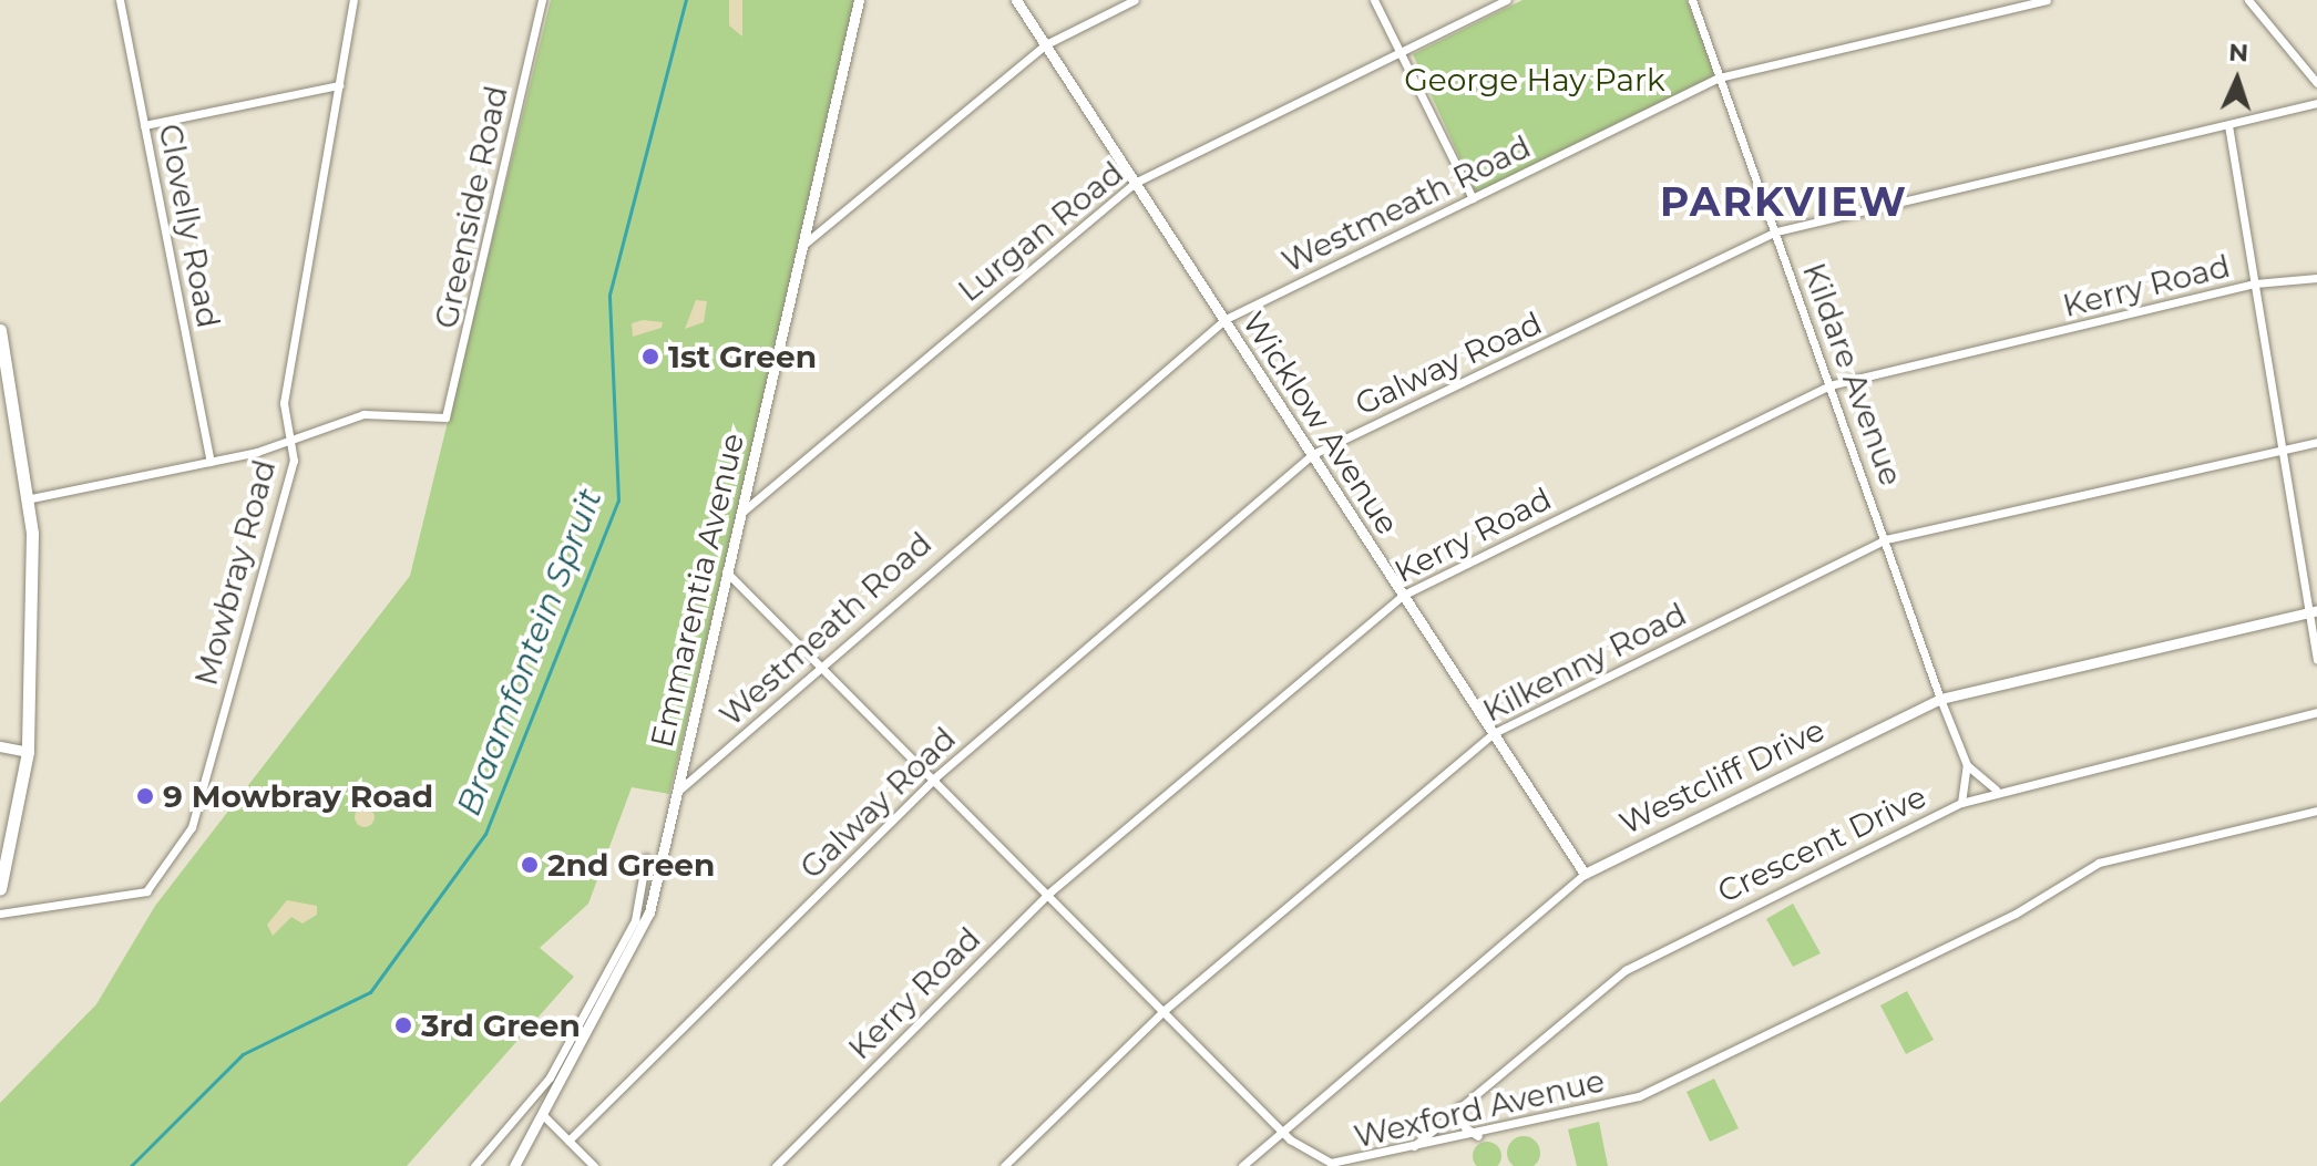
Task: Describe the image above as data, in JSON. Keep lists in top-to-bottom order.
{
  "streets": {
    "street": [
      "Westmeath Road",
      "Greenside Road",
      "Clovelly Road",
      "Lurgan Road",
      "Kerry Road",
      "Galway Road",
      "Kildare Avenue",
      "Wicklow Avenue",
      "Mowbray Road",
      "Emmarentia Avenue",
      "Kilkenny Road",
      "Westcliff Drive",
      "Crescent Drive",
      "Wexford Avenue"
    ]
  },
  "crossings": [
    ["Westmeath Road", "Kildare Avenue"],
    ["Westmeath Road", "Wicklow Avenue"],
    ["Westmeath Road", "Emmarentia Avenue"],
    ["Westmeath Road", "Wexford Avenue"],
    ["Greenside Road", "Mowbray Road"],
    ["Lurgan Road", "Wicklow Avenue"],
    ["Lurgan Road", "Emmarentia Avenue"],
    ["Kerry Road", "Kildare Avenue"],
    ["Kerry Road", "Wicklow Avenue"],
    ["Kerry Road", "Wexford Avenue"],
    ["Galway Road", "Kildare Avenue"],
    ["Galway Road", "Wicklow Avenue"],
    ["Galway Road", "Wexford Avenue"],
    ["Kildare Avenue", "Kilkenny Road"],
    ["Kildare Avenue", "Westcliff Drive"],
    ["Kildare Avenue", "Crescent Drive"],
    ["Wicklow Avenue", "Kilkenny Road"],
    ["Wicklow Avenue", "Westcliff Drive"],
    ["Emmarentia Avenue", "Wexford Avenue"],
    ["Kilkenny Road", "Wexford Avenue"],
    ["Westcliff Drive", "Wexford Avenue"],
    ["Crescent Drive", "Wexford Avenue"]
  ],
  "districts": ["PARKVIEW"],
  "water": ["Braamfontein Spruit"],
  "parks": ["George Hay Park"],
  "places": [
    "1st Green",
    "9 Mowbray Road",
    "2nd Green",
    "3rd Green"
  ],
  "north": "top"
}
